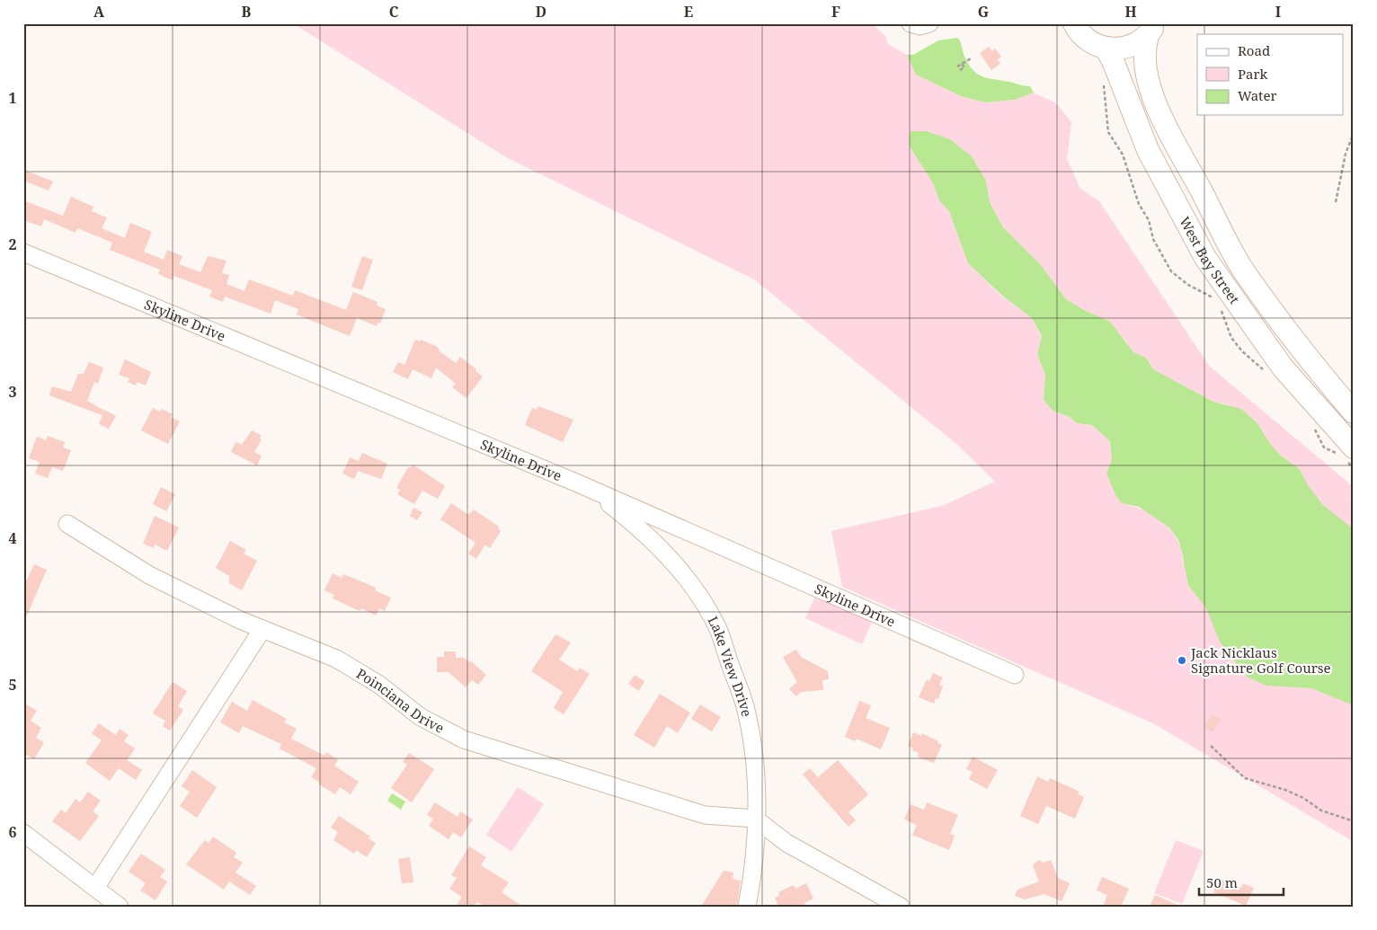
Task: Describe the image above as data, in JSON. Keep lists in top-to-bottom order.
{
  "streets": {
    "main road": ["West Bay Street"],
    "street": ["Skyline Drive", "Lake View Drive", "Poinciana Drive"]
  },
  "crossings": [
    ["Skyline Drive", "Lake View Drive"],
    ["Lake View Drive", "Poinciana Drive"]
  ],
  "places": ["Jack Nicklaus Signature Golf Course"],
  "legend": ["Road", "Park", "Water"],
  "scale_bar": "50 m",
  "grid": {
    "columns": [
      "A",
      "B",
      "C",
      "D",
      "E",
      "F",
      "G",
      "H",
      "I"
    ],
    "rows": [
      "1",
      "2",
      "3",
      "4",
      "5",
      "6"
    ]
  }
}
